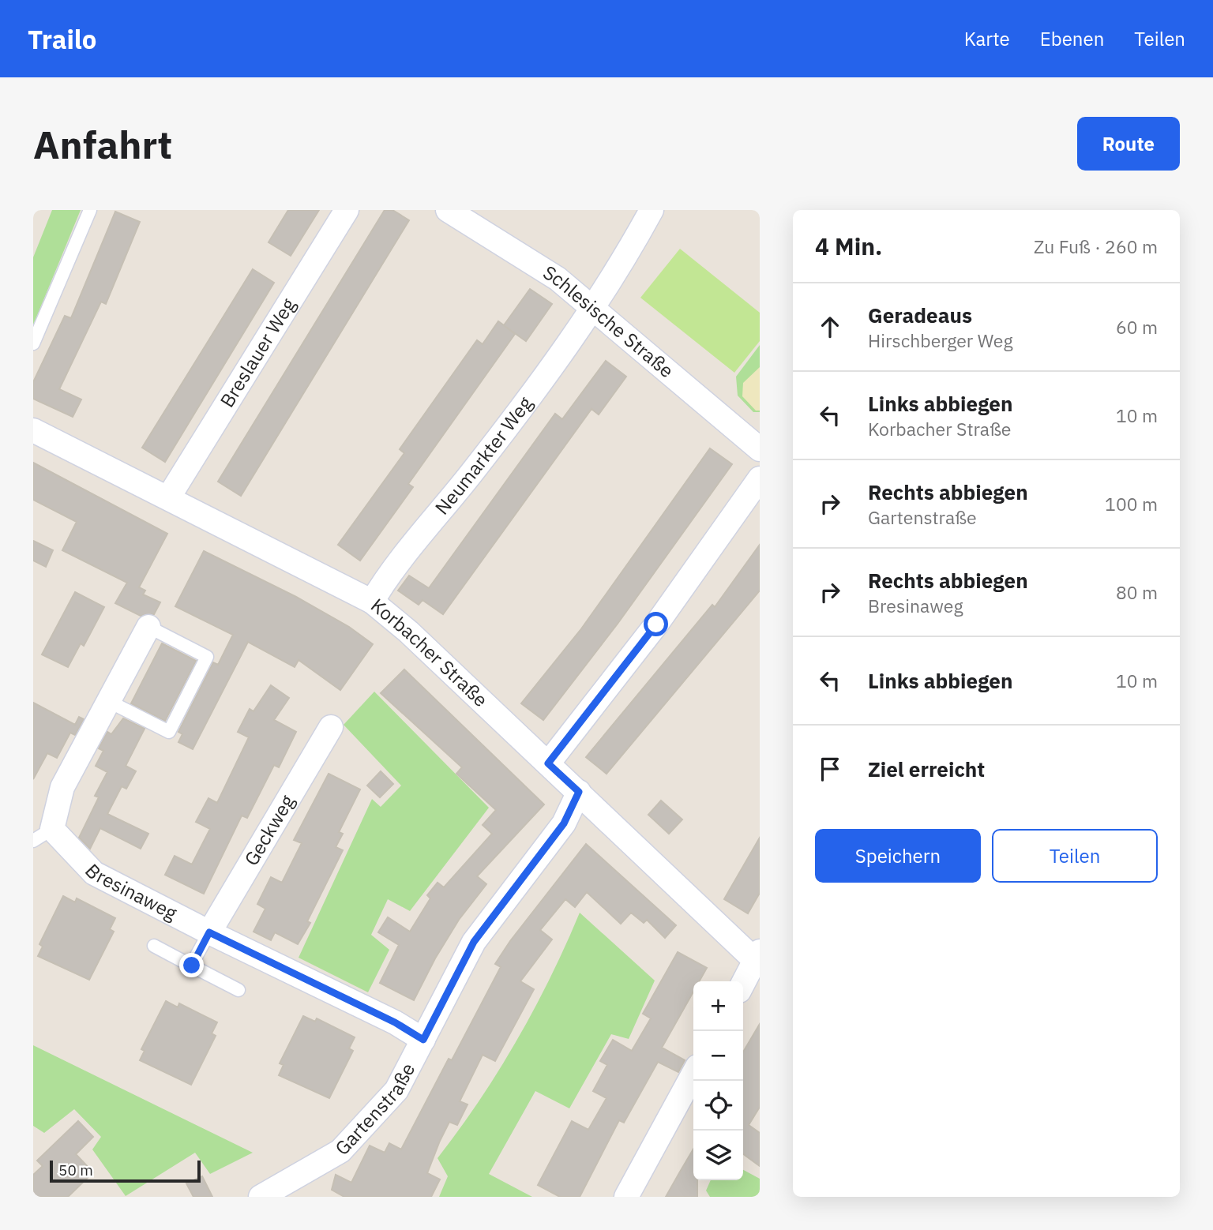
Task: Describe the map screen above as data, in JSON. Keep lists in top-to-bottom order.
{
  "streets": {
    "street": [
      "Schlesische Straße",
      "Breslauer Weg",
      "Neumarkter Weg",
      "Korbacher Straße",
      "Geckweg",
      "Bresinaweg",
      "Gartenstraße"
    ]
  },
  "crossings": [
    ["Schlesische Straße", "Neumarkter Weg"],
    ["Breslauer Weg", "Korbacher Straße"],
    ["Neumarkter Weg", "Korbacher Straße"],
    ["Korbacher Straße", "Gartenstraße"],
    ["Geckweg", "Bresinaweg"],
    ["Bresinaweg", "Gartenstraße"]
  ],
  "scale_bar": "50 m",
  "page": {
    "header": "Trailo",
    "nav": ["Karte", "Ebenen", "Teilen"],
    "buttons": [
      "Route",
      ["Speichern", "Teilen"]
    ],
    "title": "Anfahrt",
    "heading": ["4 Min.", "Zu Fuß · 260 m"],
    "list": [
      ["Geradeaus", "Hirschberger Weg", "60 m"],
      ["Links abbiegen", "Korbacher Straße", "10 m"],
      ["Rechts abbiegen", "Gartenstraße", "100 m"],
      ["Rechts abbiegen", "Bresinaweg", "80 m"],
      ["Links abbiegen", "10 m"],
      "Ziel erreicht"
    ],
    "map_buttons": ["+", "−"],
    "scale": "50 m"
  }
}
